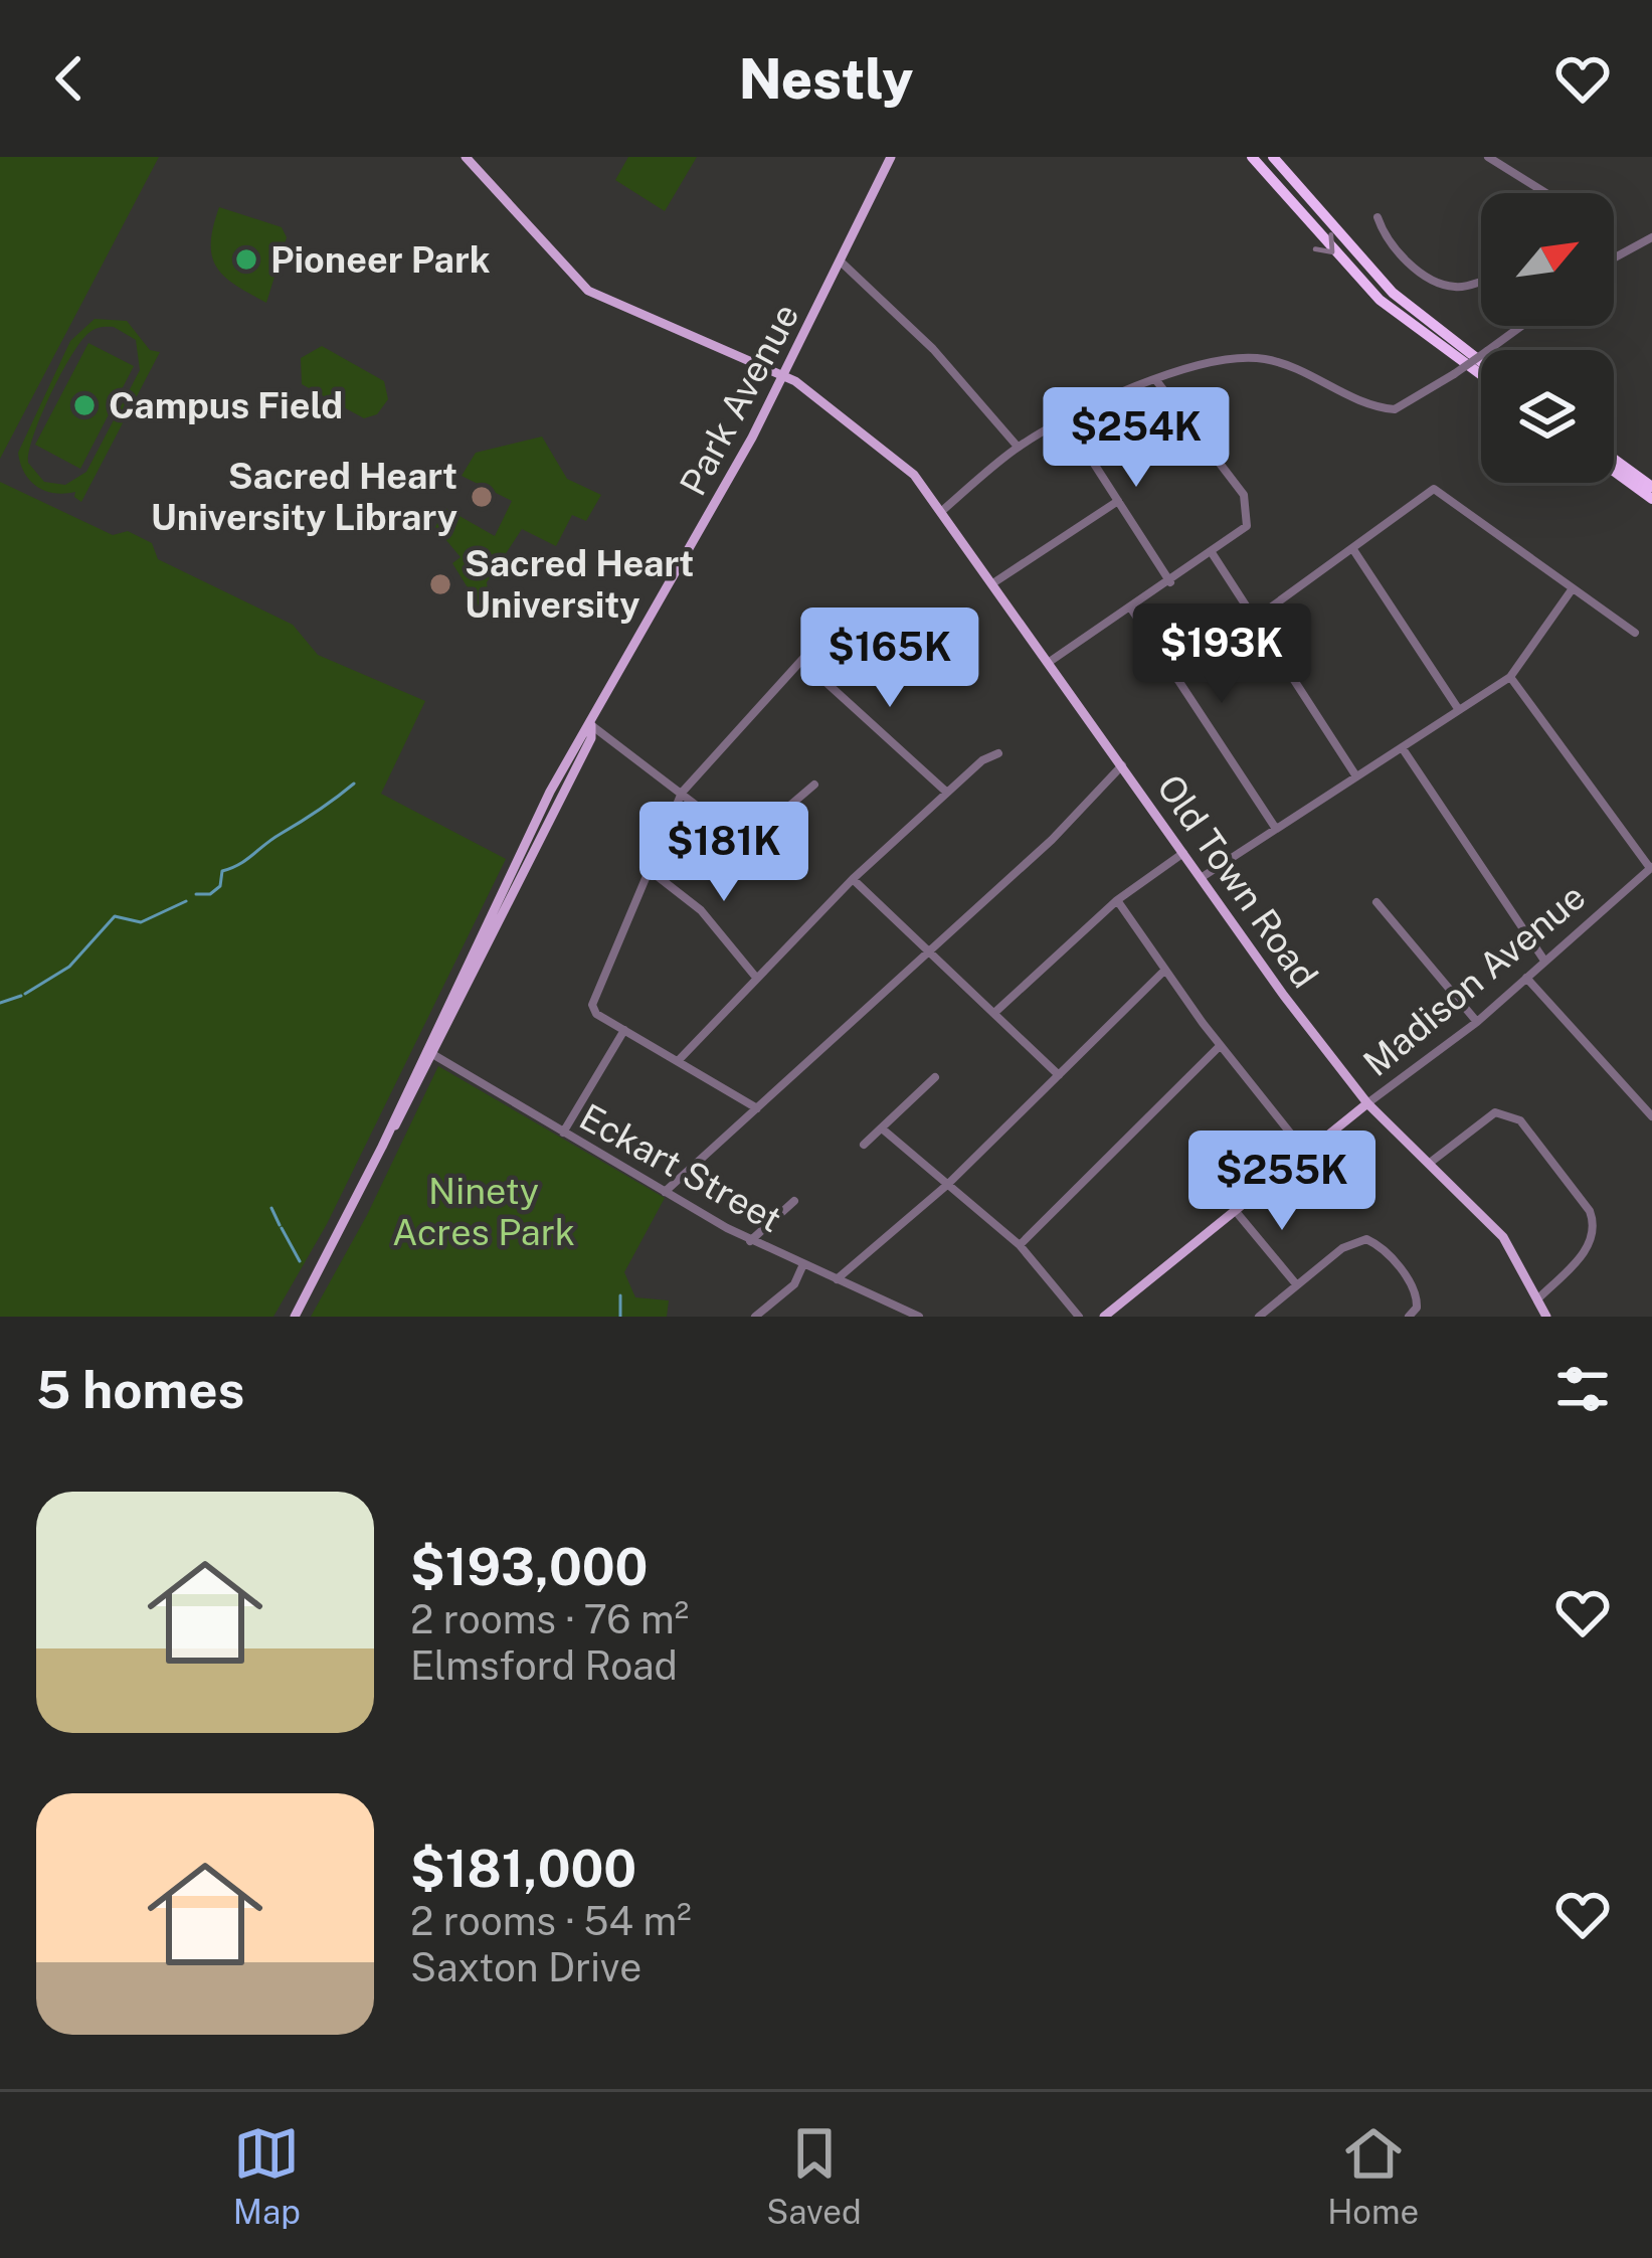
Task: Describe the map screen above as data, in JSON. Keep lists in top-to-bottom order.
{
  "streets": {
    "main road": ["Park Avenue", "Old Town Road", "Madison Avenue"],
    "street": ["Eckart Street"]
  },
  "crossings": [
    ["Park Avenue", "Old Town Road"],
    ["Park Avenue", "Eckart Street"],
    ["Old Town Road", "Madison Avenue"]
  ],
  "parks": ["Ninety Acres Park"],
  "places": [
    "Pioneer Park",
    "Campus Field",
    "Sacred Heart University Library",
    "Sacred Heart University"
  ],
  "north": "top right",
  "page": {
    "header": "Nestly",
    "price": [
      "$254K",
      "$193K",
      "$165K",
      "$181K",
      "$255K"
    ],
    "heading": "5 homes",
    "list": [
      {
        "name": "$193,000",
        "note": "2 rooms · 76 m² · Elmsford Road"
      },
      {
        "name": "$181,000",
        "note": "2 rooms · 54 m² · Saxton Drive"
      }
    ],
    "tabs": ["Map", "Saved", "Home"]
  }
}
